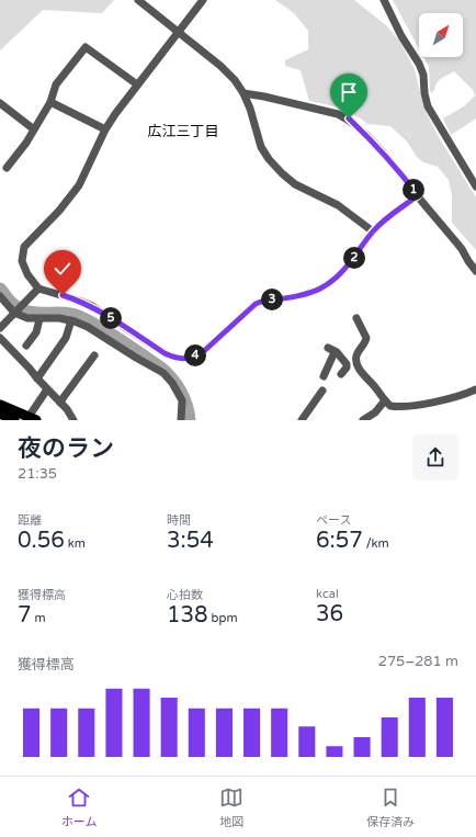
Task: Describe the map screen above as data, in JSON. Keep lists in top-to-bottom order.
{
  "districts": ["広江三丁目"],
  "north": "top right",
  "page": {
    "pins": [
      "1",
      "2",
      "3",
      "5",
      "4"
    ],
    "heading": ["夜のラン", "21:35"],
    "stats": [
      ["距離", "0.56 km"],
      ["時間", "3:54"],
      ["ペース", "6:57 /km"],
      ["獲得標高", "7 m"],
      ["心拍数", "138 bpm"],
      ["kcal", "36"]
    ],
    "chart": ["獲得標高", "275–281 m"],
    "tabs": ["ホーム", "地図", "保存済み"]
  }
}
